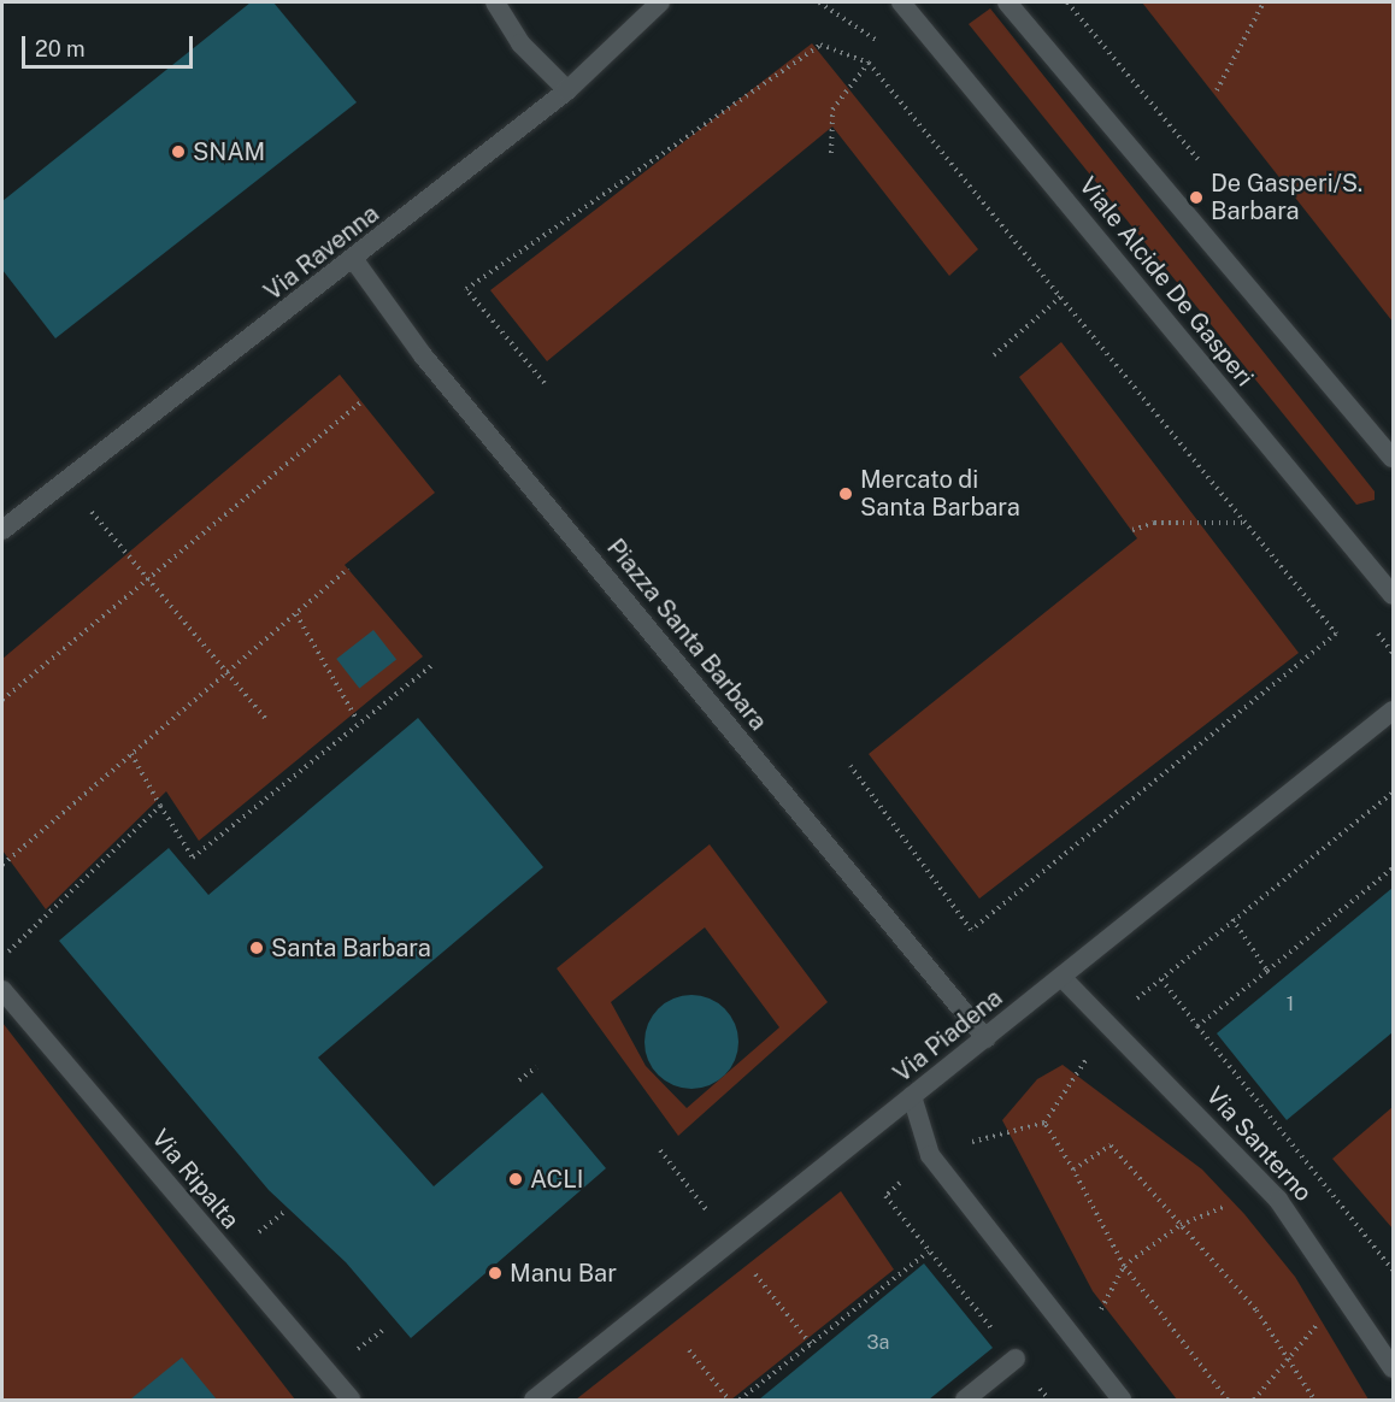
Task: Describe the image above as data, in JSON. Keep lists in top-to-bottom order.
{
  "streets": {
    "street": [
      "Via Ravenna",
      "Viale Alcide De Gasperi",
      "Piazza Santa Barbara",
      "Via Piadena",
      "Via Santerno",
      "Via Ripalta"
    ]
  },
  "crossings": [
    ["Via Ravenna", "Piazza Santa Barbara"],
    ["Piazza Santa Barbara", "Via Piadena"],
    ["Via Piadena", "Via Santerno"]
  ],
  "places": [
    "SNAM",
    "De Gasperi/S. Barbara",
    "Mercato di Santa Barbara",
    "Santa Barbara",
    "ACLI",
    "Manu Bar"
  ],
  "house_numbers": ["1", "3a"],
  "scale_bar": "20 m"
}
